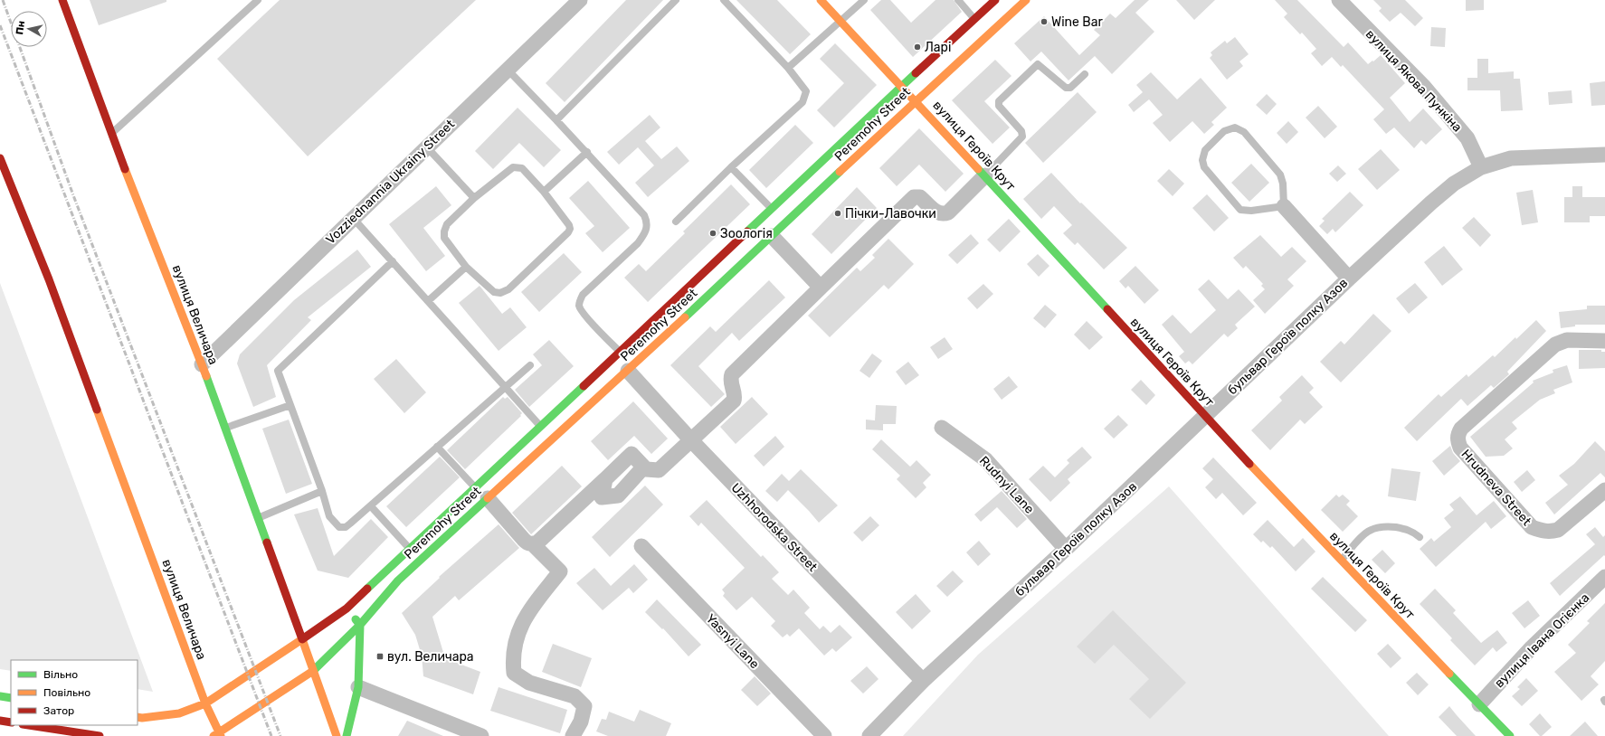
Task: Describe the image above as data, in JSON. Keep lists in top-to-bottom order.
{
  "streets": {
    "main road": ["Peremohy Street", "вулиця Героїв Крут", "вулиця Величара"],
    "street": [
      "вулиця Якова Пункіна",
      "Vozziednannia Ukrainy Street",
      "бульвар Героїв полку Азов",
      "Rudnyi Lane",
      "Hrudneva Street",
      "Uzhhorodska Street",
      "вулиця Івана Огієнка",
      "Yasnyi Lane"
    ]
  },
  "crossings": [
    ["вулиця Якова Пункіна", "бульвар Героїв полку Азов"],
    ["Peremohy Street", "вулиця Героїв Крут"],
    ["Peremohy Street", "вулиця Величара"],
    ["Peremohy Street", "Uzhhorodska Street"],
    ["вулиця Героїв Крут", "бульвар Героїв полку Азов"],
    ["вулиця Героїв Крут", "вулиця Івана Огієнка"],
    ["Vozziednannia Ukrainy Street", "вулиця Величара"],
    ["бульвар Героїв полку Азов", "Rudnyi Lane"],
    ["бульвар Героїв полку Азов", "Uzhhorodska Street"]
  ],
  "places": {
    "other": [
      "Wine Bar",
      "Ларі",
      "Пічки-Лавочки",
      "Зоологія"
    ],
    "transit": ["вул. Величара"]
  },
  "legend": ["Вільно", "Повільно", "Затор"],
  "north": "left"
}
